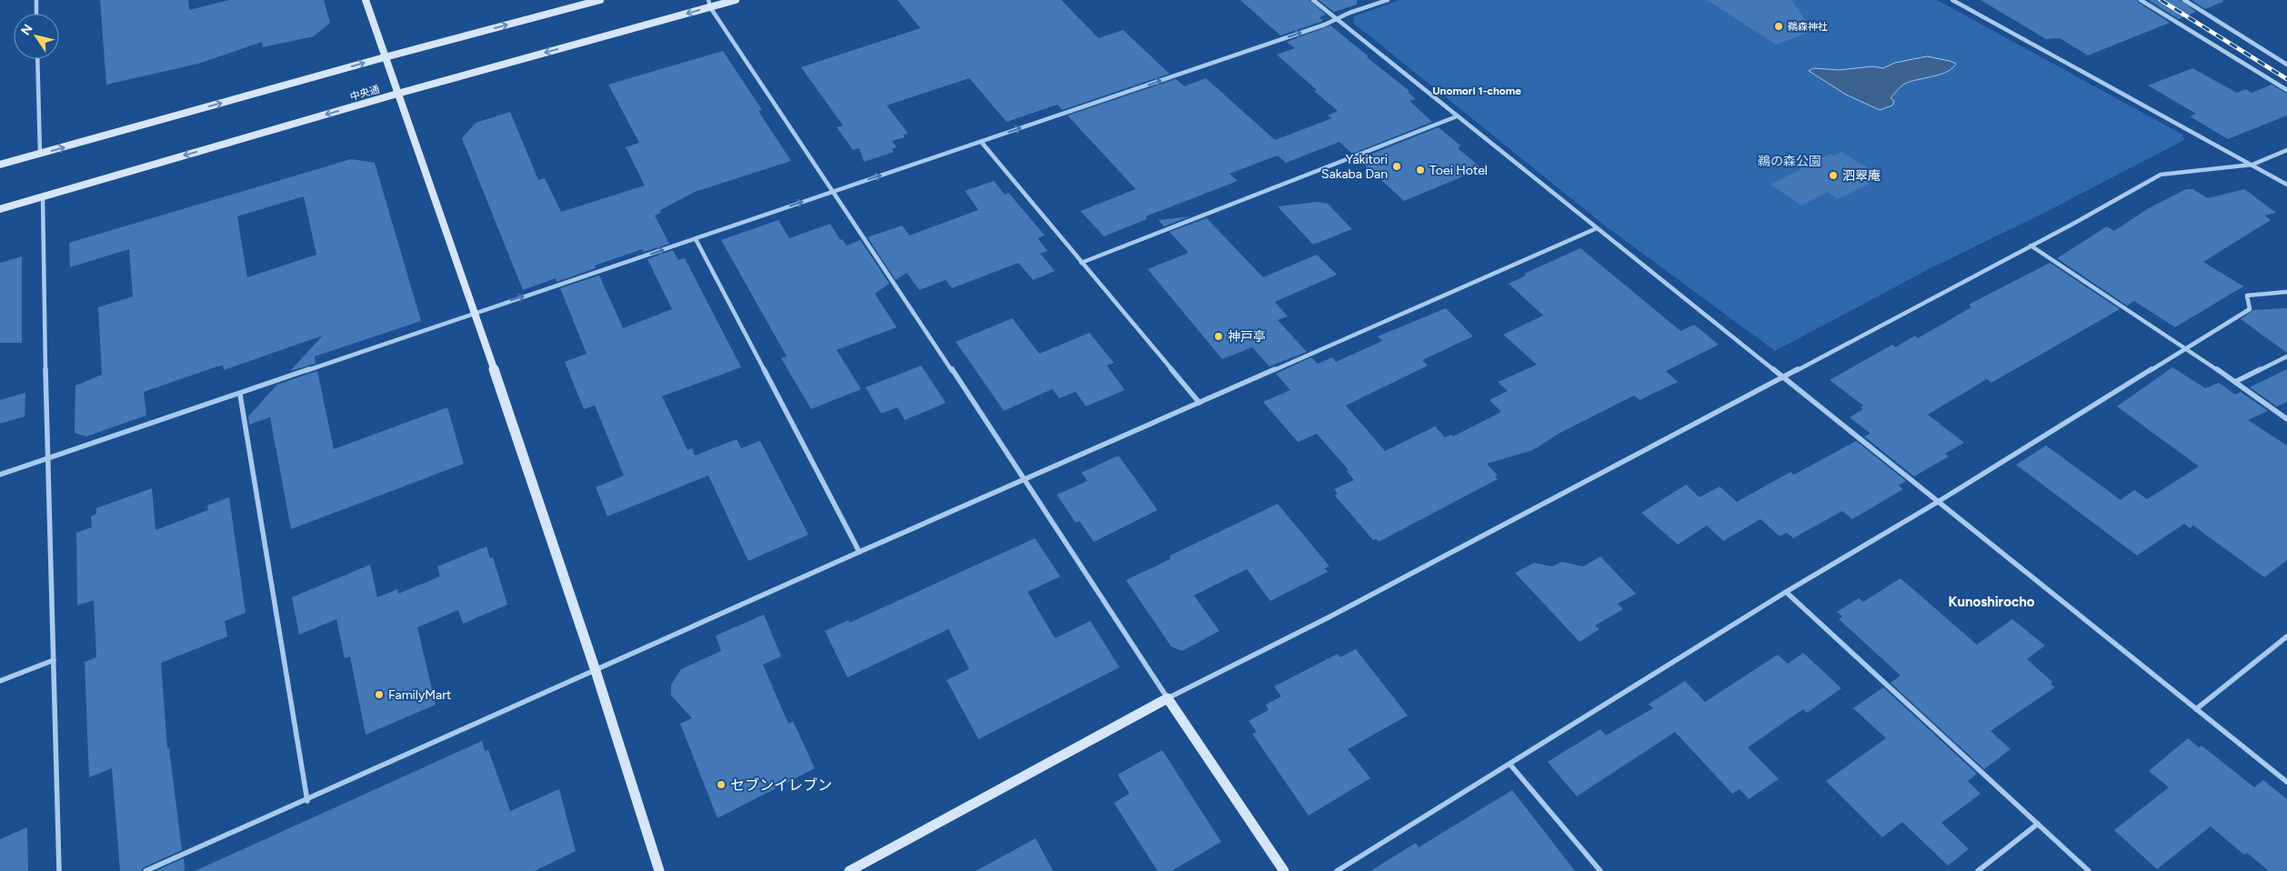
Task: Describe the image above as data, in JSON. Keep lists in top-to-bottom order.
{
  "streets": {
    "street": ["中央通"]
  },
  "districts": ["Unomori 1-chome", "Kunoshirocho"],
  "parks": ["鵜の森公園"],
  "places": [
    "鵜森神社",
    "Yakitori Sakaba Dan",
    "Toei Hotel",
    "泗翠庵",
    "神戸亭",
    "FamilyMart",
    "セブンイレブン"
  ],
  "north": "top left"
}
